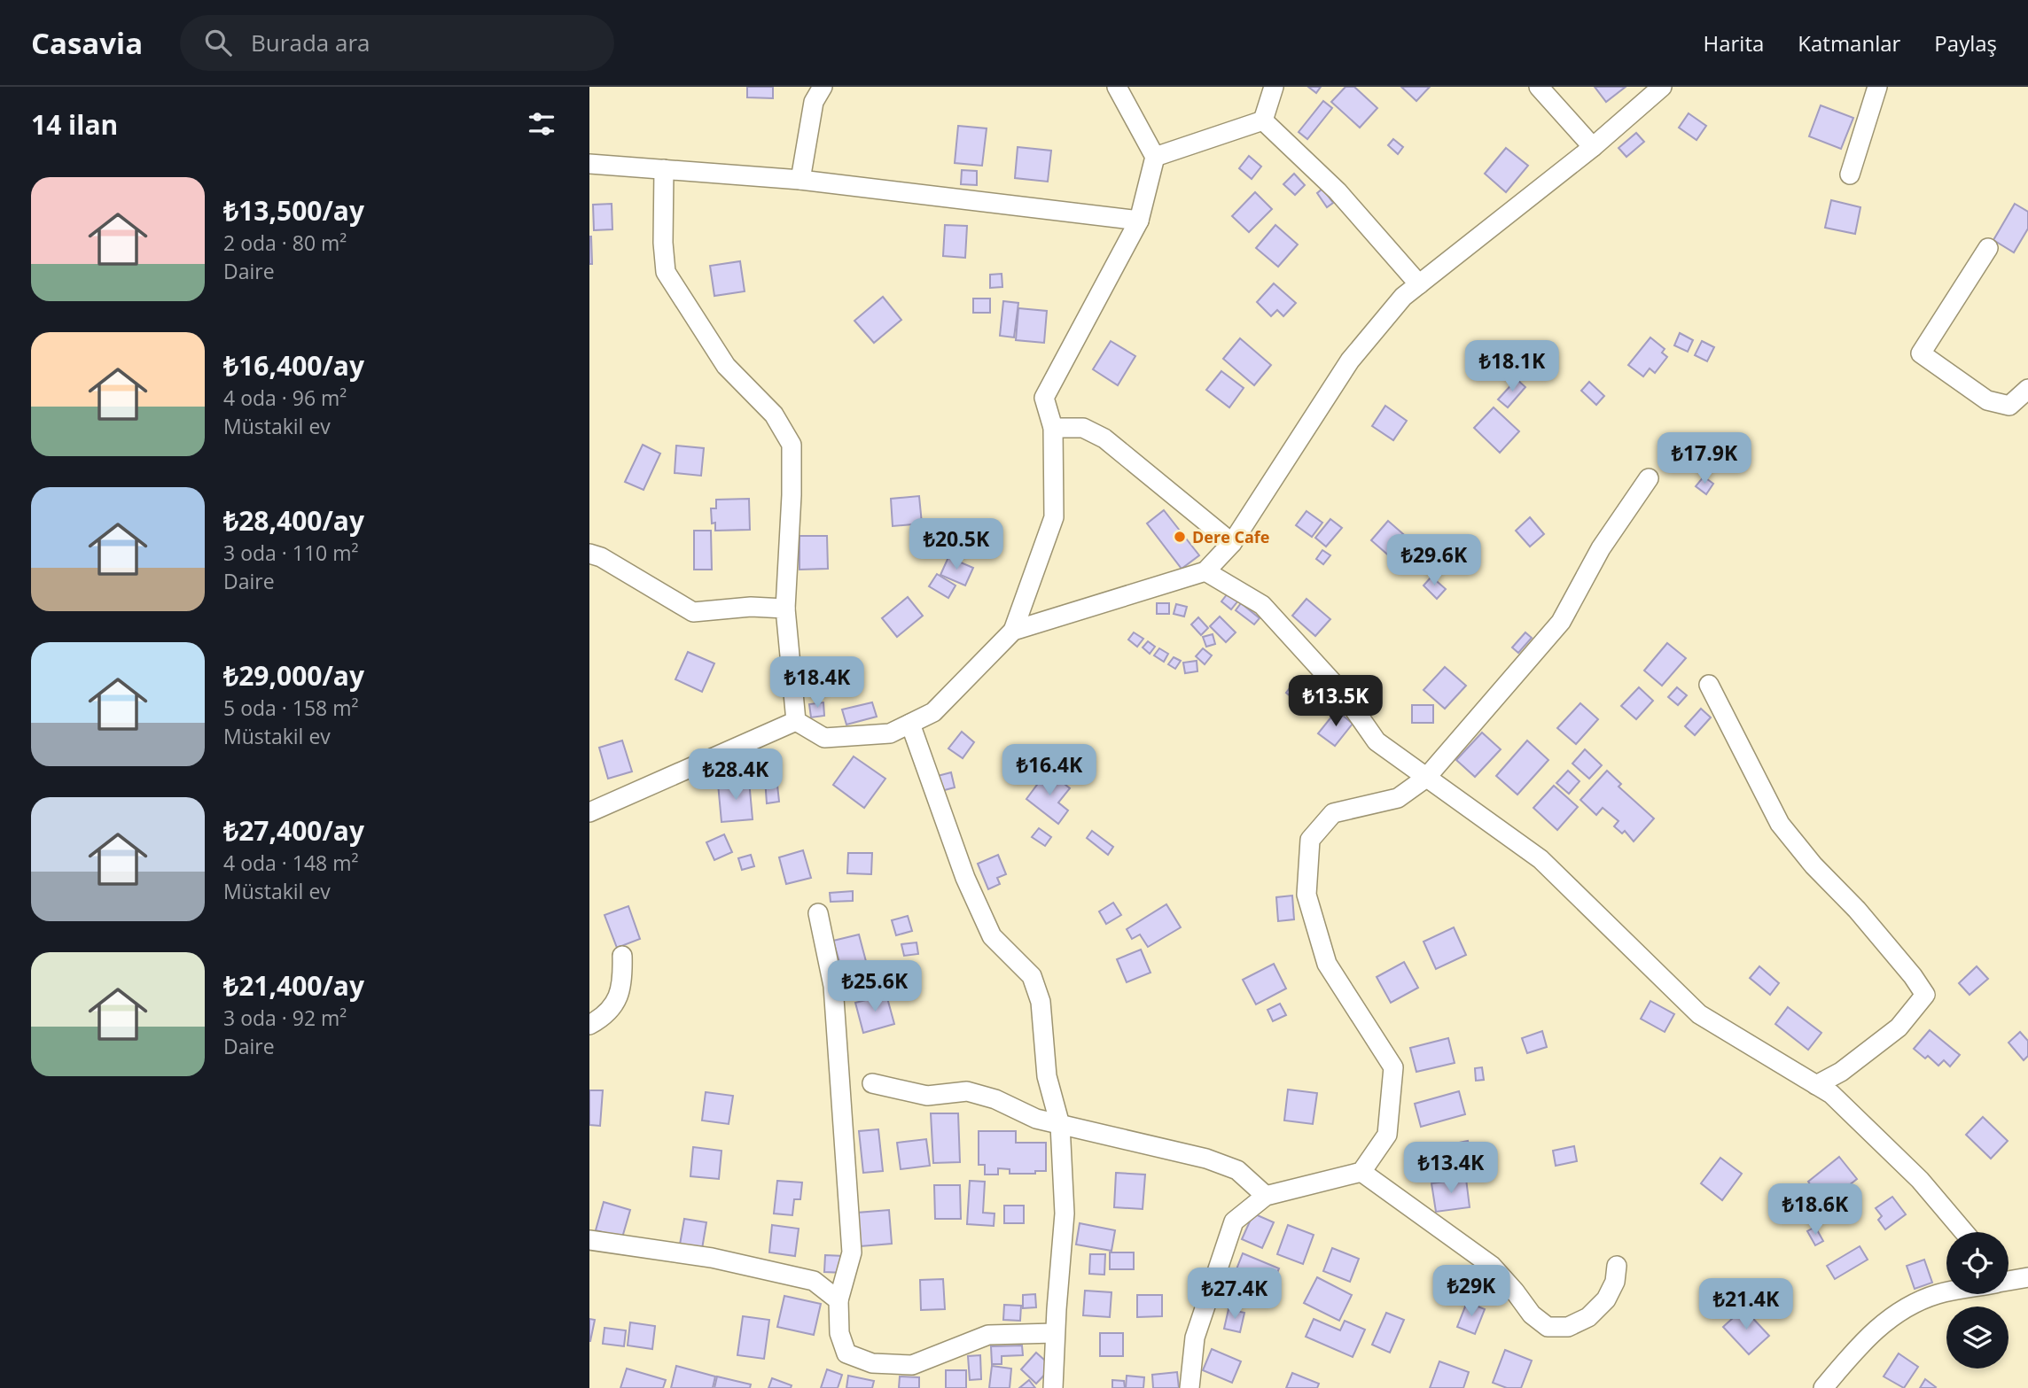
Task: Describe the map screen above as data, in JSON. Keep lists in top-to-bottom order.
{
  "places": ["Dere Cafe"],
  "page": {
    "header": "Casavia",
    "search": "Burada ara",
    "nav": ["Harita", "Katmanlar", "Paylaş"],
    "heading": "14 ilan",
    "list": [
      {
        "name": "₺13,500/ay",
        "note": "2 oda · 80 m² · Daire"
      },
      {
        "name": "₺16,400/ay",
        "note": "4 oda · 96 m² · Müstakil ev"
      },
      {
        "name": "₺28,400/ay",
        "note": "3 oda · 110 m² · Daire"
      },
      {
        "name": "₺29,000/ay",
        "note": "5 oda · 158 m² · Müstakil ev"
      },
      {
        "name": "₺27,400/ay",
        "note": "4 oda · 148 m² · Müstakil ev"
      },
      {
        "name": "₺21,400/ay",
        "note": "3 oda · 92 m² · Daire"
      }
    ],
    "price": [
      "₺18.1K",
      "₺17.9K",
      "₺20.5K",
      "₺29.6K",
      "₺18.4K",
      "₺13.5K",
      "₺16.4K",
      "₺28.4K",
      "₺25.6K",
      "₺13.4K",
      "₺18.6K",
      "₺29K",
      "₺27.4K",
      "₺21.4K"
    ]
  }
}
